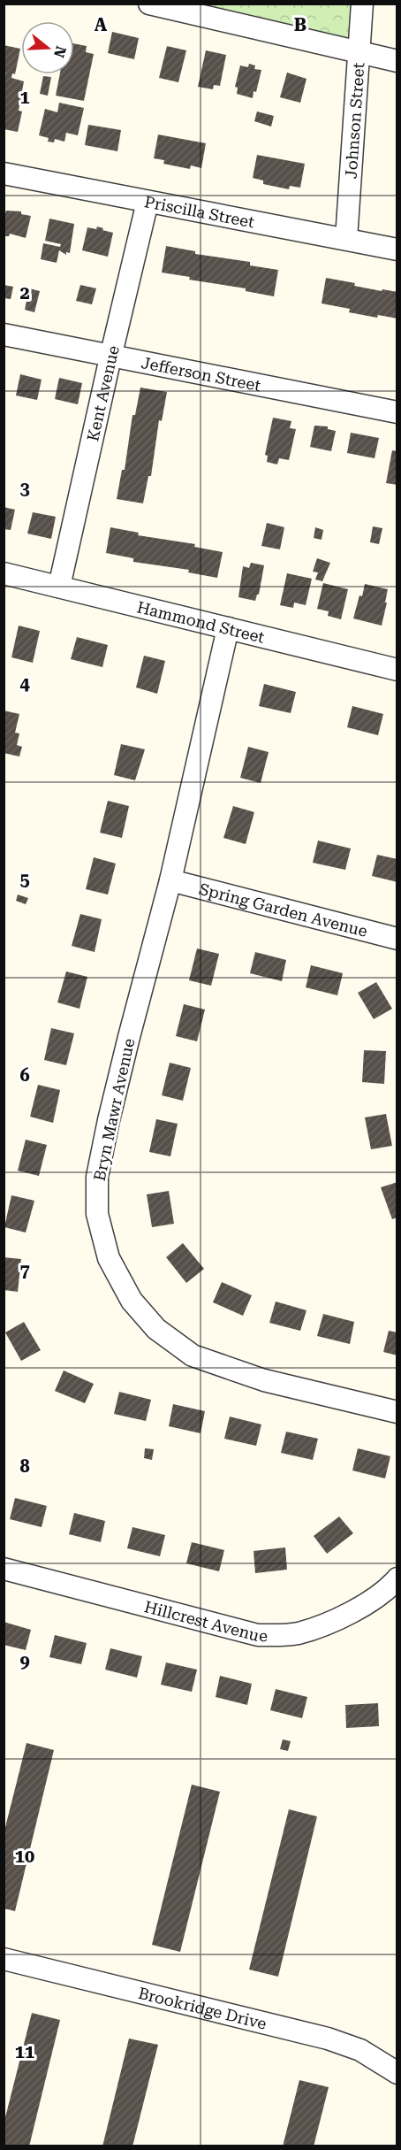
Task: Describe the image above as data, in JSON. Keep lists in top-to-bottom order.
{
  "streets": {
    "street": [
      "Johnson Street",
      "Priscilla Street",
      "Jefferson Street",
      "Kent Avenue",
      "Hammond Street",
      "Spring Garden Avenue",
      "Bryn Mawr Avenue",
      "Hillcrest Avenue",
      "Brookridge Drive"
    ]
  },
  "crossings": [
    ["Johnson Street", "Priscilla Street"],
    ["Priscilla Street", "Kent Avenue"],
    ["Jefferson Street", "Kent Avenue"],
    ["Kent Avenue", "Hammond Street"],
    ["Hammond Street", "Bryn Mawr Avenue"],
    ["Spring Garden Avenue", "Bryn Mawr Avenue"]
  ],
  "north": "right",
  "grid": {
    "columns": ["A", "B"],
    "rows": [
      "1",
      "2",
      "3",
      "4",
      "5",
      "6",
      "7",
      "8",
      "9",
      "10",
      "11"
    ]
  }
}
